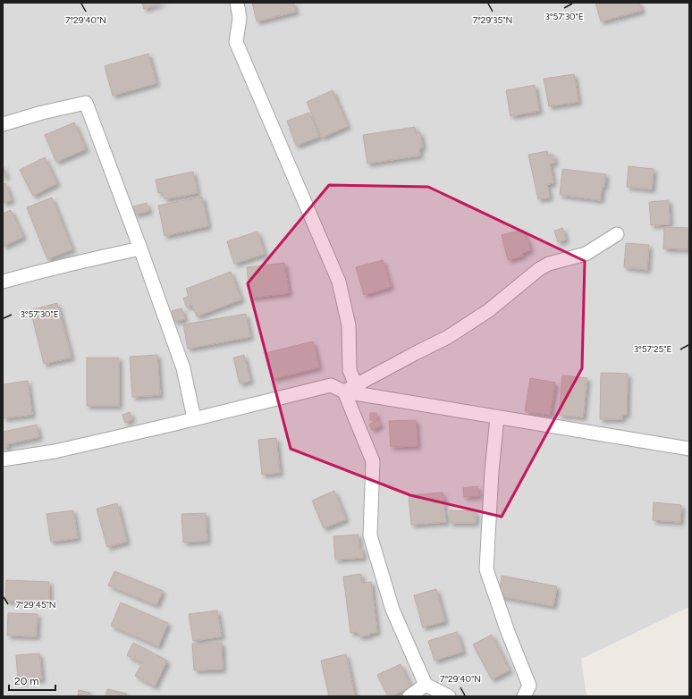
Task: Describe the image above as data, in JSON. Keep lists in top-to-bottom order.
{
  "scale_bar": "20 m",
  "coordinates": [
    "3°57'30\"E",
    "7°29'40\"N",
    "7°29'35\"N",
    "3°57'25\"E",
    "7°29'45\"N"
  ]
}
